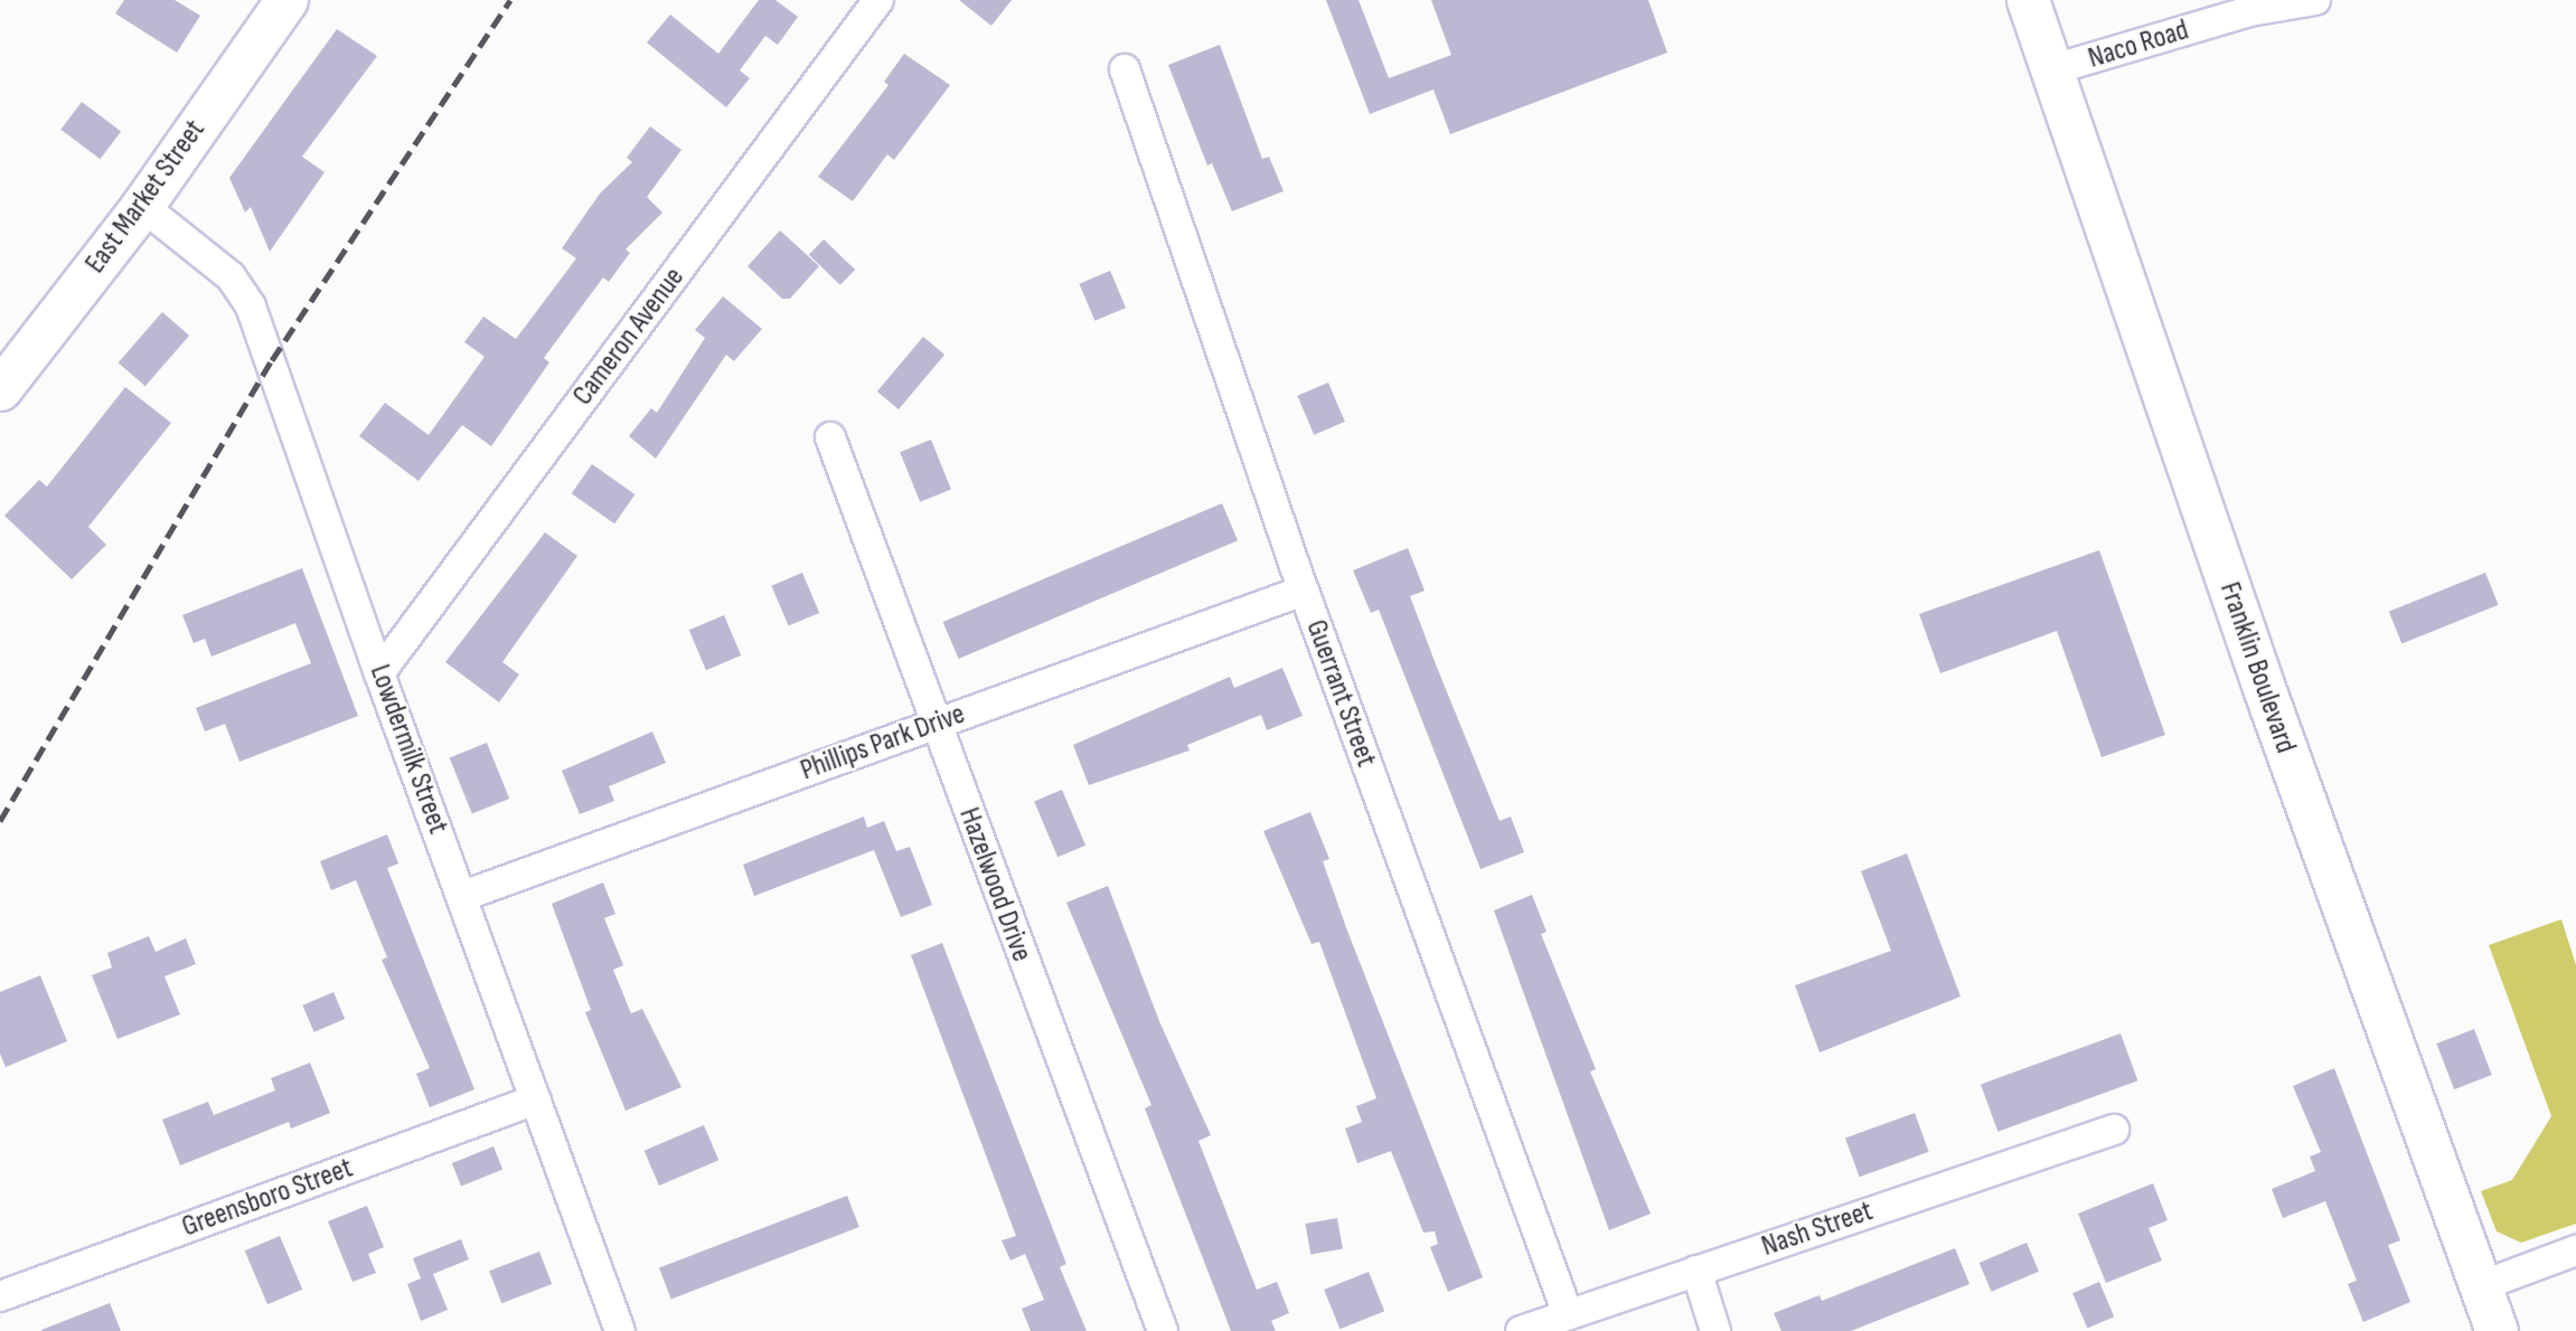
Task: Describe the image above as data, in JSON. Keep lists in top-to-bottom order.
{
  "streets": {
    "street": [
      "Naco Road",
      "East Market Street",
      "Cameron Avenue",
      "Franklin Boulevard",
      "Guerrant Street",
      "Phillips Park Drive",
      "Lowdermilk Street",
      "Hazelwood Drive",
      "Greensboro Street",
      "Nash Street"
    ]
  },
  "crossings": [
    ["Naco Road", "Franklin Boulevard"],
    ["East Market Street", "Lowdermilk Street"],
    ["Cameron Avenue", "Lowdermilk Street"],
    ["Guerrant Street", "Phillips Park Drive"],
    ["Guerrant Street", "Nash Street"],
    ["Phillips Park Drive", "Lowdermilk Street"],
    ["Phillips Park Drive", "Hazelwood Drive"],
    ["Lowdermilk Street", "Greensboro Street"]
  ]
}
